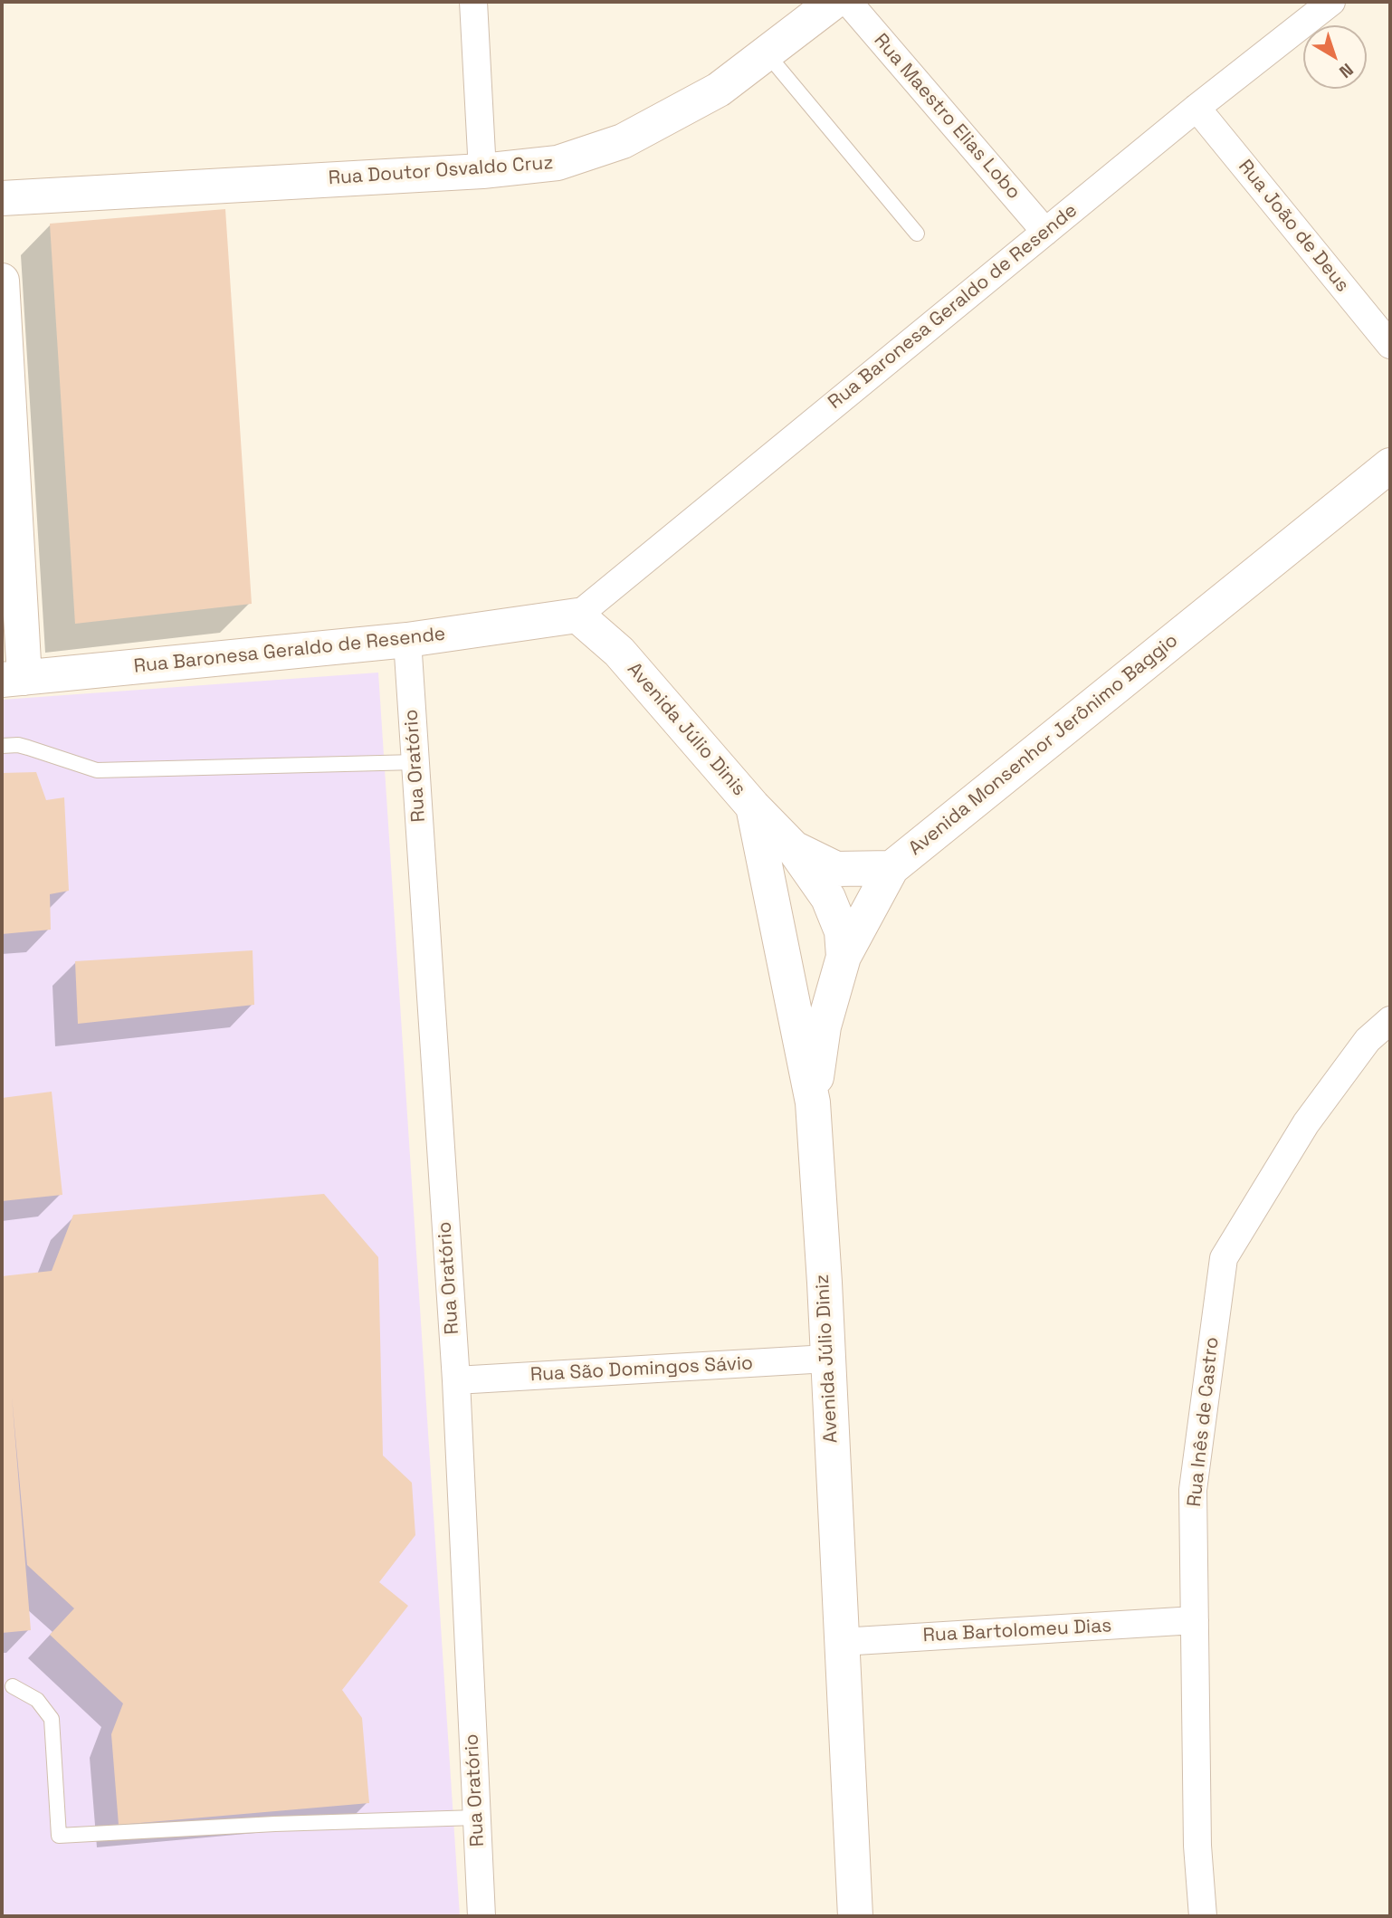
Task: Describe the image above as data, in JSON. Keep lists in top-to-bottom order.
{
  "streets": {
    "main road": [
      "Rua Doutor Osvaldo Cruz",
      "Rua Baronesa Geraldo de Resende",
      "Avenida Júlio Dinis",
      "Avenida Monsenhor Jerônimo Baggio",
      "Avenida Júlio Diniz"
    ],
    "street": [
      "Rua Maestro Elias Lobo",
      "Rua João de Deus",
      "Rua Oratório",
      "Rua São Domingos Sávio",
      "Rua Inês de Castro",
      "Rua Bartolomeu Dias"
    ]
  },
  "crossings": [
    ["Rua Maestro Elias Lobo", "Rua Baronesa Geraldo de Resende"],
    ["Rua João de Deus", "Rua Baronesa Geraldo de Resende"],
    ["Rua Baronesa Geraldo de Resende", "Avenida Júlio Dinis"],
    ["Rua Baronesa Geraldo de Resende", "Rua Oratório"],
    ["Avenida Júlio Dinis", "Avenida Júlio Diniz"],
    ["Avenida Monsenhor Jerônimo Baggio", "Avenida Júlio Diniz"],
    ["Rua Oratório", "Rua São Domingos Sávio"],
    ["Avenida Júlio Diniz", "Rua São Domingos Sávio"],
    ["Avenida Júlio Diniz", "Rua Bartolomeu Dias"],
    ["Rua Inês de Castro", "Rua Bartolomeu Dias"]
  ],
  "north": "bottom right"
}
